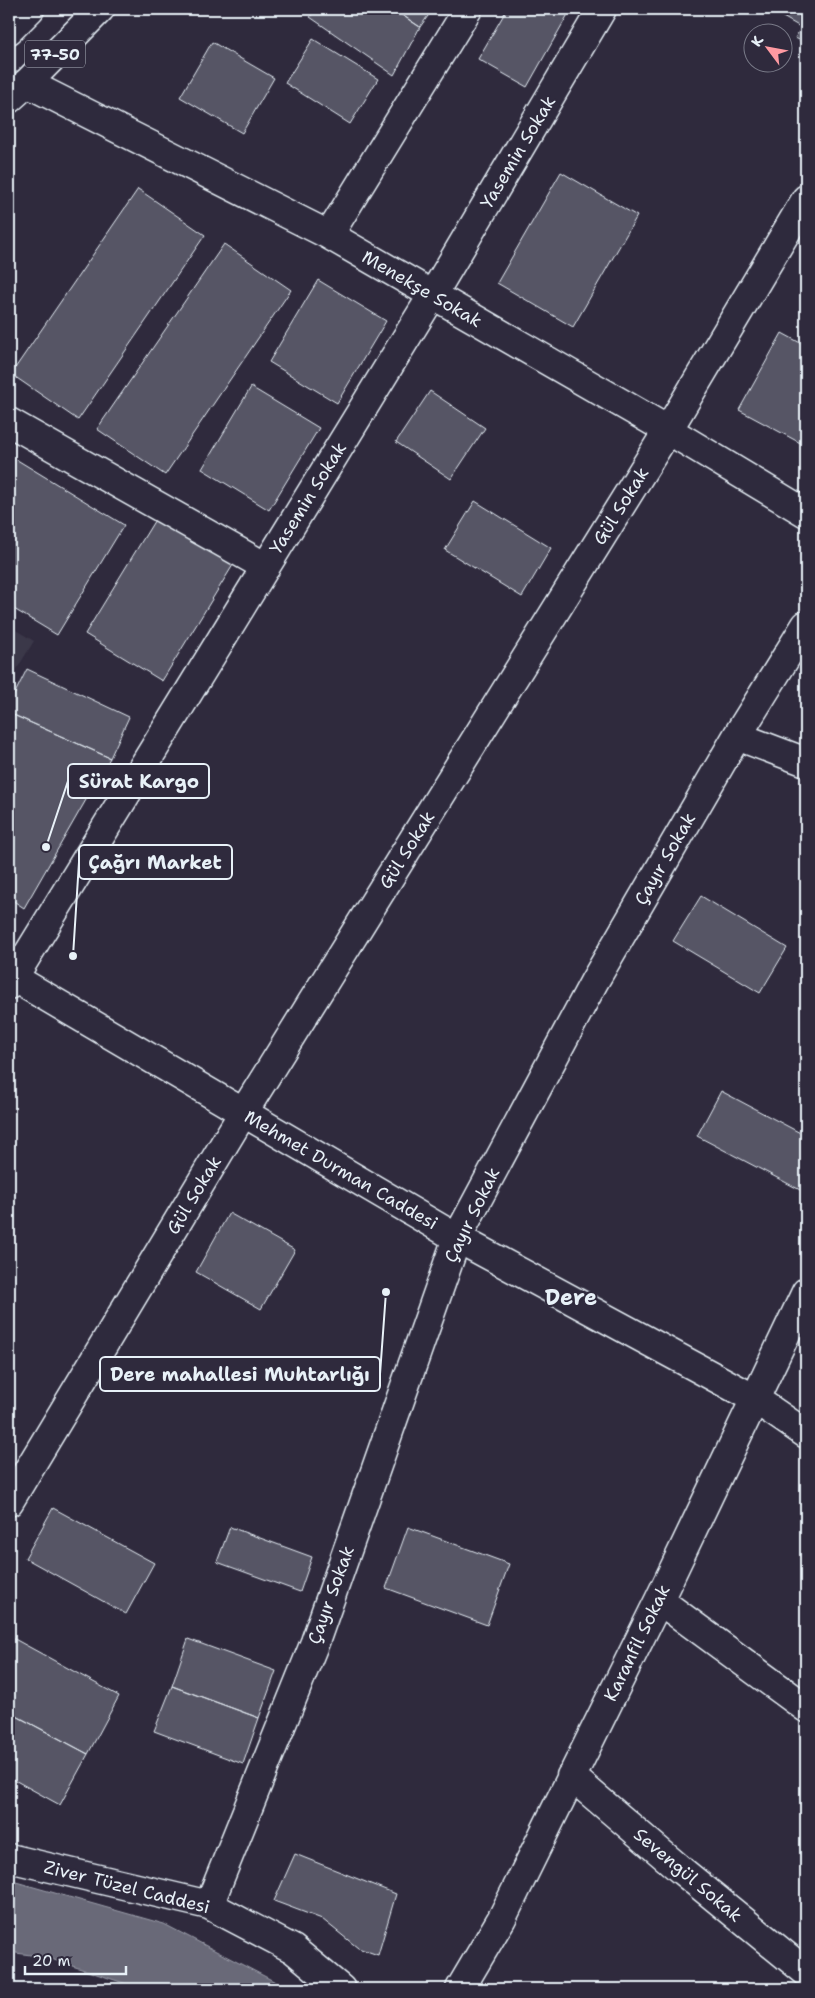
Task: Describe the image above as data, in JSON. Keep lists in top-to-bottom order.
{
  "streets": {
    "street": [
      "77-50",
      "Yasemin Sokak",
      "Menekşe Sokak",
      "Gül Sokak",
      "Çayır Sokak",
      "Mehmet Durman Caddesi",
      "Karanfil Sokak",
      "Sevengül Sokak",
      "Ziver Tüzel Caddesi"
    ]
  },
  "crossings": [
    ["77-50", "Menekşe Sokak"],
    ["Yasemin Sokak", "Menekşe Sokak"],
    ["Yasemin Sokak", "Mehmet Durman Caddesi"],
    ["Menekşe Sokak", "Gül Sokak"],
    ["Gül Sokak", "Mehmet Durman Caddesi"],
    ["Çayır Sokak", "Mehmet Durman Caddesi"],
    ["Çayır Sokak", "Ziver Tüzel Caddesi"],
    ["Mehmet Durman Caddesi", "Karanfil Sokak"],
    ["Karanfil Sokak", "Sevengül Sokak"]
  ],
  "districts": ["Dere"],
  "places": ["Sürat Kargo", "Çağrı Market", "Dere mahallesi Muhtarlığı"],
  "scale_bar": "20 m",
  "north": "top left"
}
